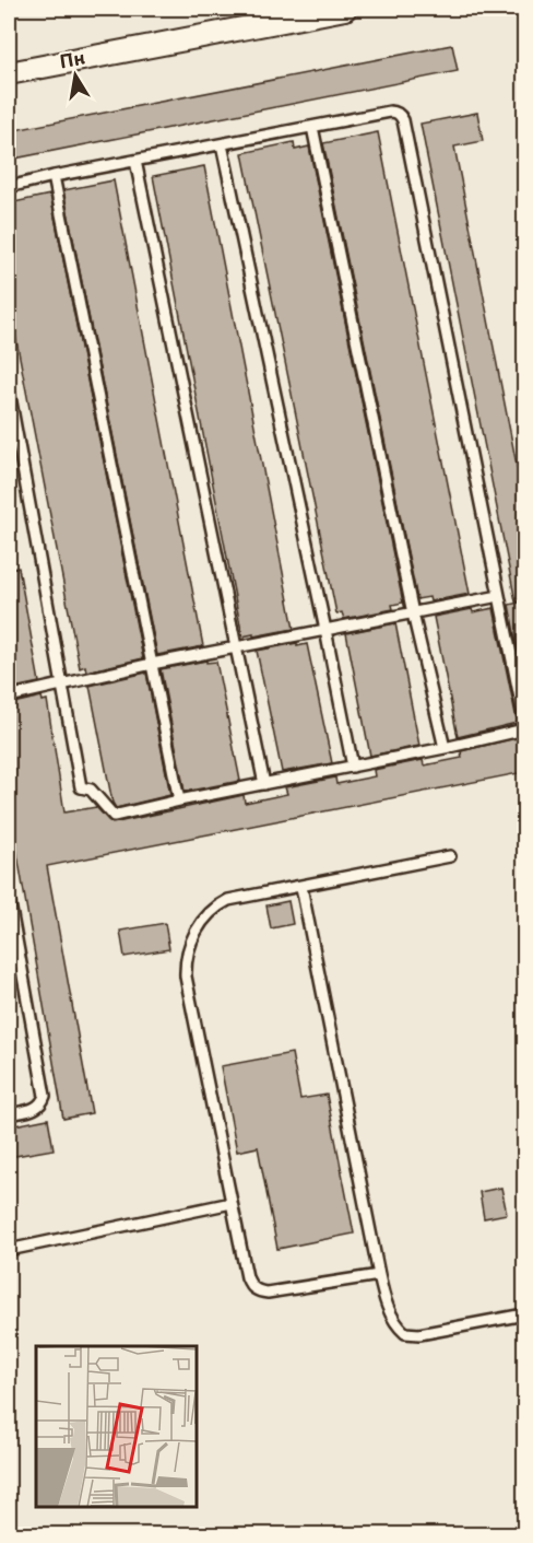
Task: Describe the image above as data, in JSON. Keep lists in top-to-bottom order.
{
  "north": "top"
}
